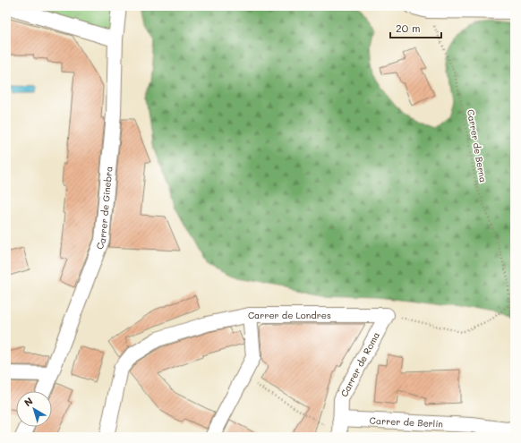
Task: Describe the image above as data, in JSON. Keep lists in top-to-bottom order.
{
  "streets": {
    "street": [
      "Carrer de Ginebra",
      "Carrer de Londres",
      "Carrer de Roma",
      "Carrer de Berlín"
    ],
    "path": ["Carrer de Berna"]
  },
  "crossings": [
    ["Carrer de Londres", "Carrer de Roma"],
    ["Carrer de Roma", "Carrer de Berlín"]
  ],
  "scale_bar": "20 m",
  "north": "top left"
}
